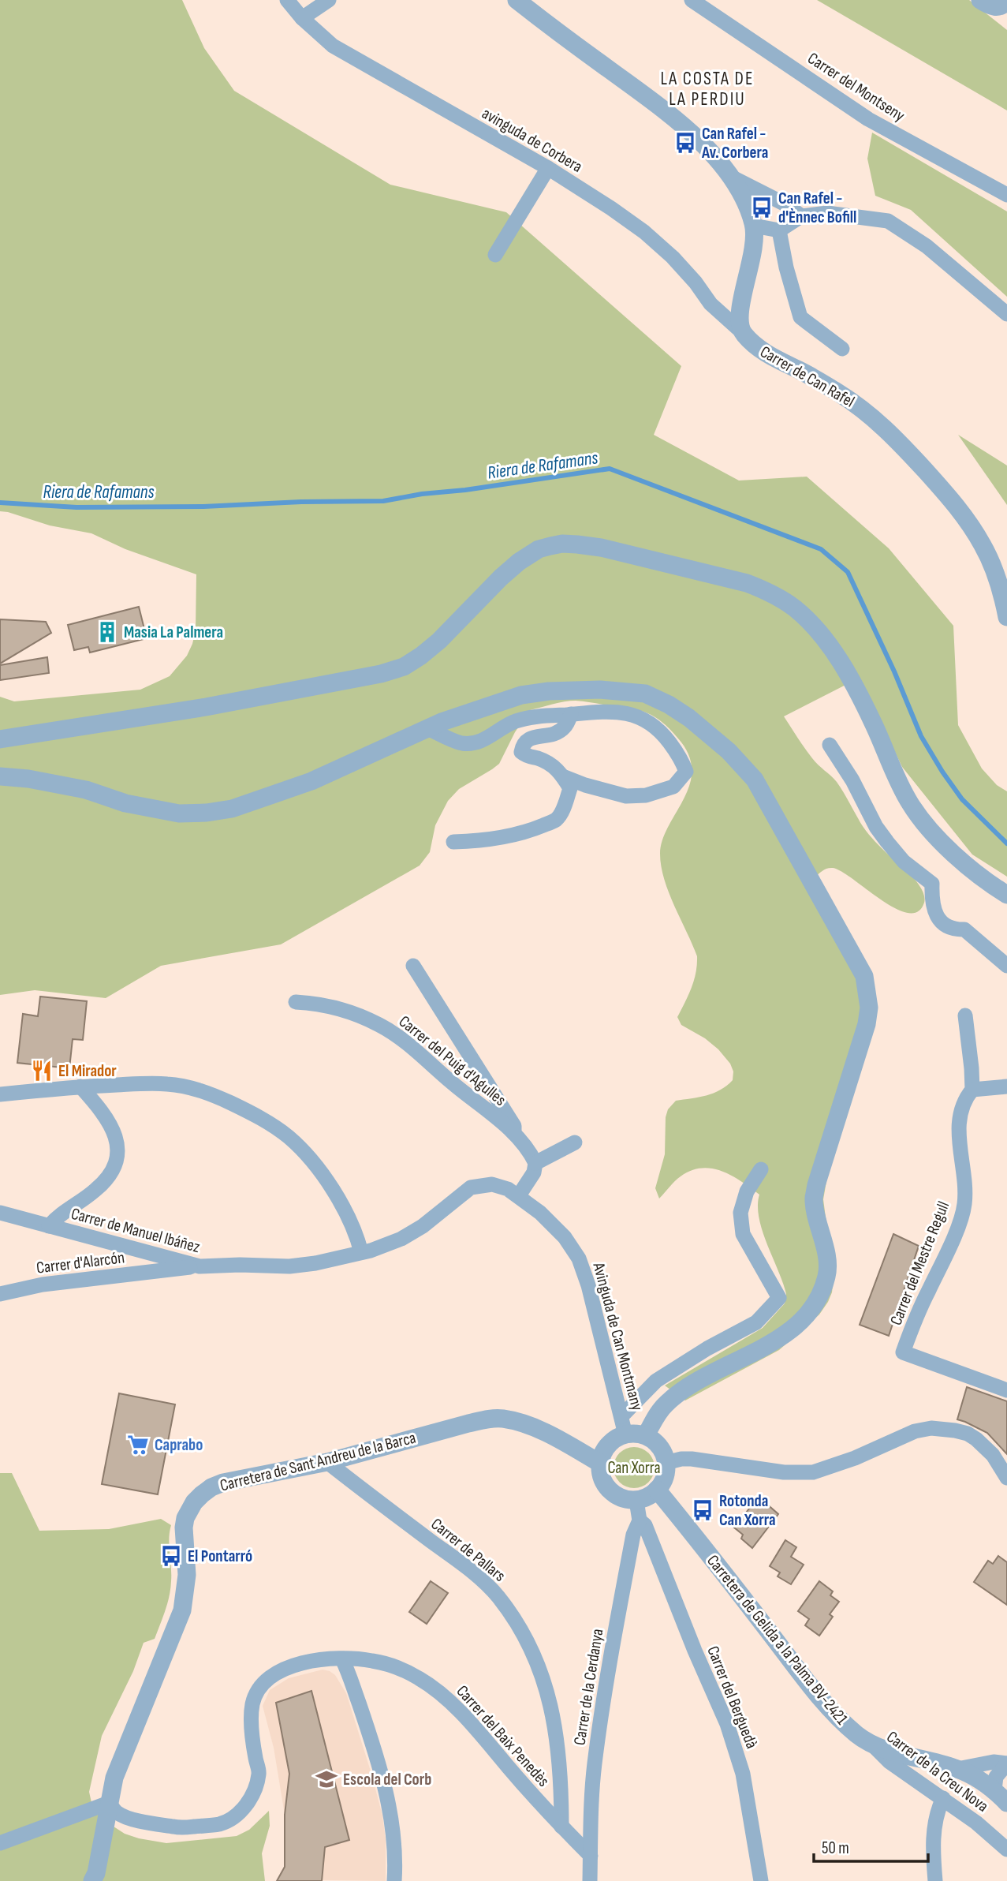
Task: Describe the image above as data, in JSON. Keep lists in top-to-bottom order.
{
  "streets": {
    "street": [
      "Carrer del Montseny",
      "avinguda de Corbera",
      "Carrer de Can Rafel",
      "Carrer del Puig d'Agulles",
      "Carrer de Manuel Ibáñez",
      "Carrer d'Alarcón",
      "Carrer del Mestre Regull",
      "Avinguda de Can Montmany",
      "Carretera de Sant Andreu de la Barca",
      "Carrer de Pallars",
      "Carretera de Gelida a la Palma BV-2421",
      "Carrer de la Cerdanya",
      "Carrer del Berguedà",
      "Carrer del Baix Penedès",
      "Carrer de la Creu Nova"
    ]
  },
  "crossings": [
    ["avinguda de Corbera", "Carrer de Can Rafel"],
    ["Carrer de Manuel Ibáñez", "Carrer d'Alarcón"],
    ["Carrer de Manuel Ibáñez", "Avinguda de Can Montmany"],
    ["Avinguda de Can Montmany", "Carretera de Sant Andreu de la Barca"],
    ["Avinguda de Can Montmany", "Carretera de Gelida a la Palma BV-2421"],
    ["Avinguda de Can Montmany", "Carrer de la Cerdanya"],
    ["Carretera de Sant Andreu de la Barca", "Carrer de Pallars"],
    ["Carretera de Sant Andreu de la Barca", "Carretera de Gelida a la Palma BV-2421"],
    ["Carretera de Sant Andreu de la Barca", "Carrer de la Cerdanya"],
    ["Carretera de Sant Andreu de la Barca", "Carrer del Baix Penedès"],
    ["Carrer de Pallars", "Carrer del Baix Penedès"],
    ["Carretera de Gelida a la Palma BV-2421", "Carrer de la Cerdanya"],
    ["Carretera de Gelida a la Palma BV-2421", "Carrer de la Creu Nova"],
    ["Carrer de la Cerdanya", "Carrer del Berguedà"],
    ["Carrer de la Cerdanya", "Carrer del Baix Penedès"]
  ],
  "districts": ["LA COSTA DE LA PERDIU"],
  "water": ["Riera de Rafamans"],
  "parks": ["Can Xorra"],
  "places": {
    "bus stop": [
      "Can Rafel - Av. Corbera",
      "Can Rafel - d'Ènnec Bofill",
      "Rotonda Can Xorra",
      "El Pontarró"
    ],
    "building": ["Masia La Palmera"],
    "restaurant": ["El Mirador"],
    "supermarket": ["Caprabo"],
    "school or university": ["Escola del Corb"]
  },
  "scale_bar": "50 m"
}
